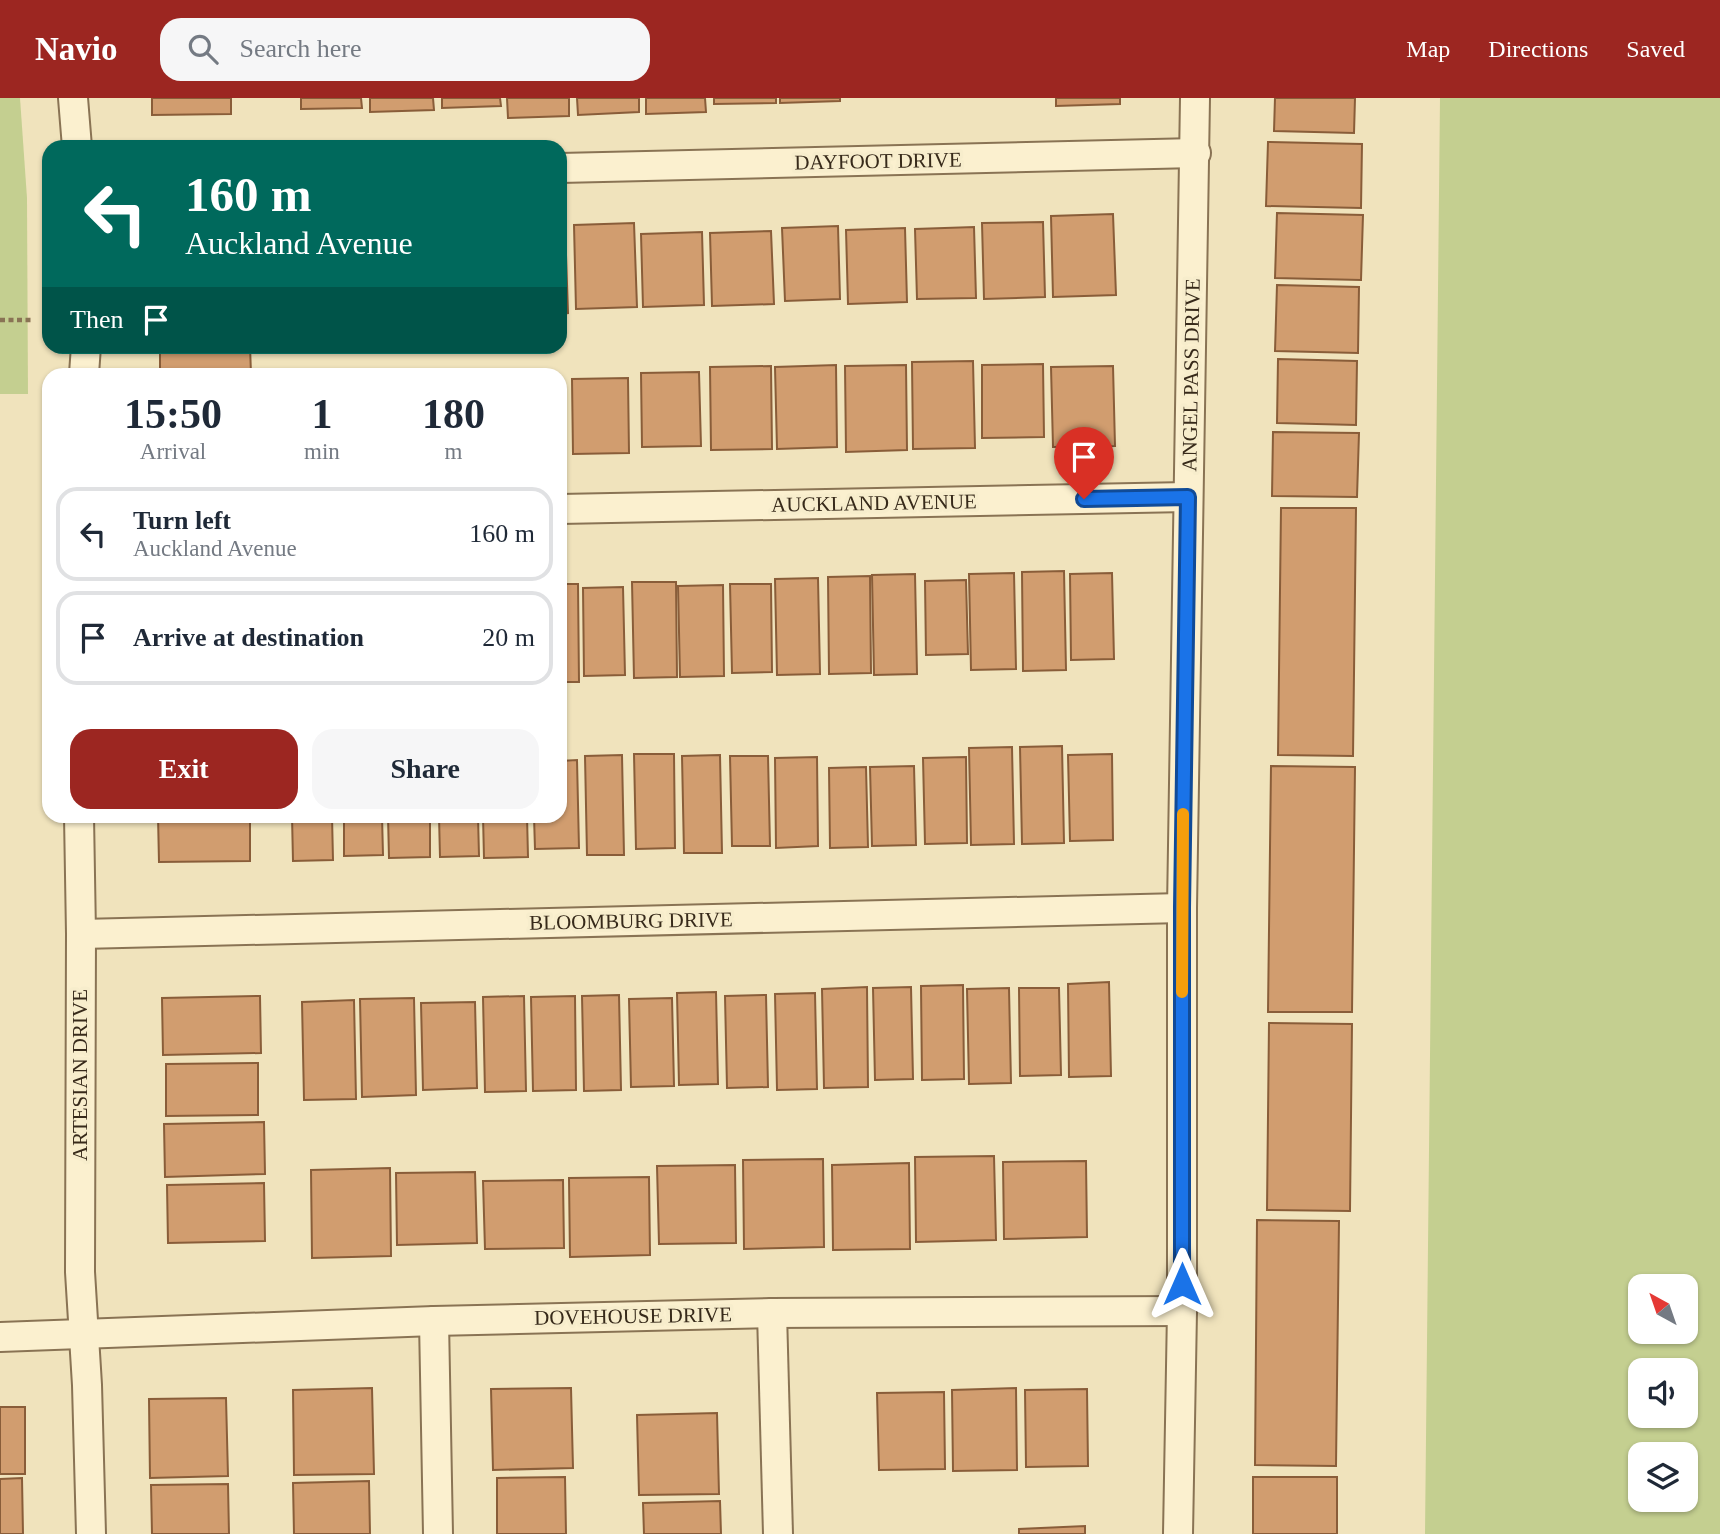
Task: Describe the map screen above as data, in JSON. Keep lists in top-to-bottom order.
{
  "streets": {
    "street": [
      "DAYFOOT DRIVE",
      "ANGEL PASS DRIVE",
      "AUCKLAND AVENUE",
      "BLOOMBURG DRIVE",
      "ARTESIAN DRIVE",
      "DOVEHOUSE DRIVE"
    ]
  },
  "crossings": [
    ["DAYFOOT DRIVE", "ANGEL PASS DRIVE"],
    ["ANGEL PASS DRIVE", "AUCKLAND AVENUE"],
    ["ANGEL PASS DRIVE", "BLOOMBURG DRIVE"],
    ["ANGEL PASS DRIVE", "DOVEHOUSE DRIVE"],
    ["BLOOMBURG DRIVE", "ARTESIAN DRIVE"],
    ["ARTESIAN DRIVE", "DOVEHOUSE DRIVE"]
  ],
  "north": "top left",
  "page": {
    "header": "Navio",
    "search": "Search here",
    "nav": ["Map", "Directions", "Saved"],
    "turn": ["160 m", "Auckland Avenue"],
    "then": "Then",
    "eta": [
      "15:50",
      "Arrival",
      "1",
      "min",
      "180",
      "m"
    ],
    "list": [
      {
        "name": "Turn left",
        "note": "Auckland Avenue",
        "value": "160 m"
      },
      {
        "name": "Arrive at destination",
        "value": "20 m"
      }
    ],
    "buttons": ["Exit", "Share"]
  }
}
